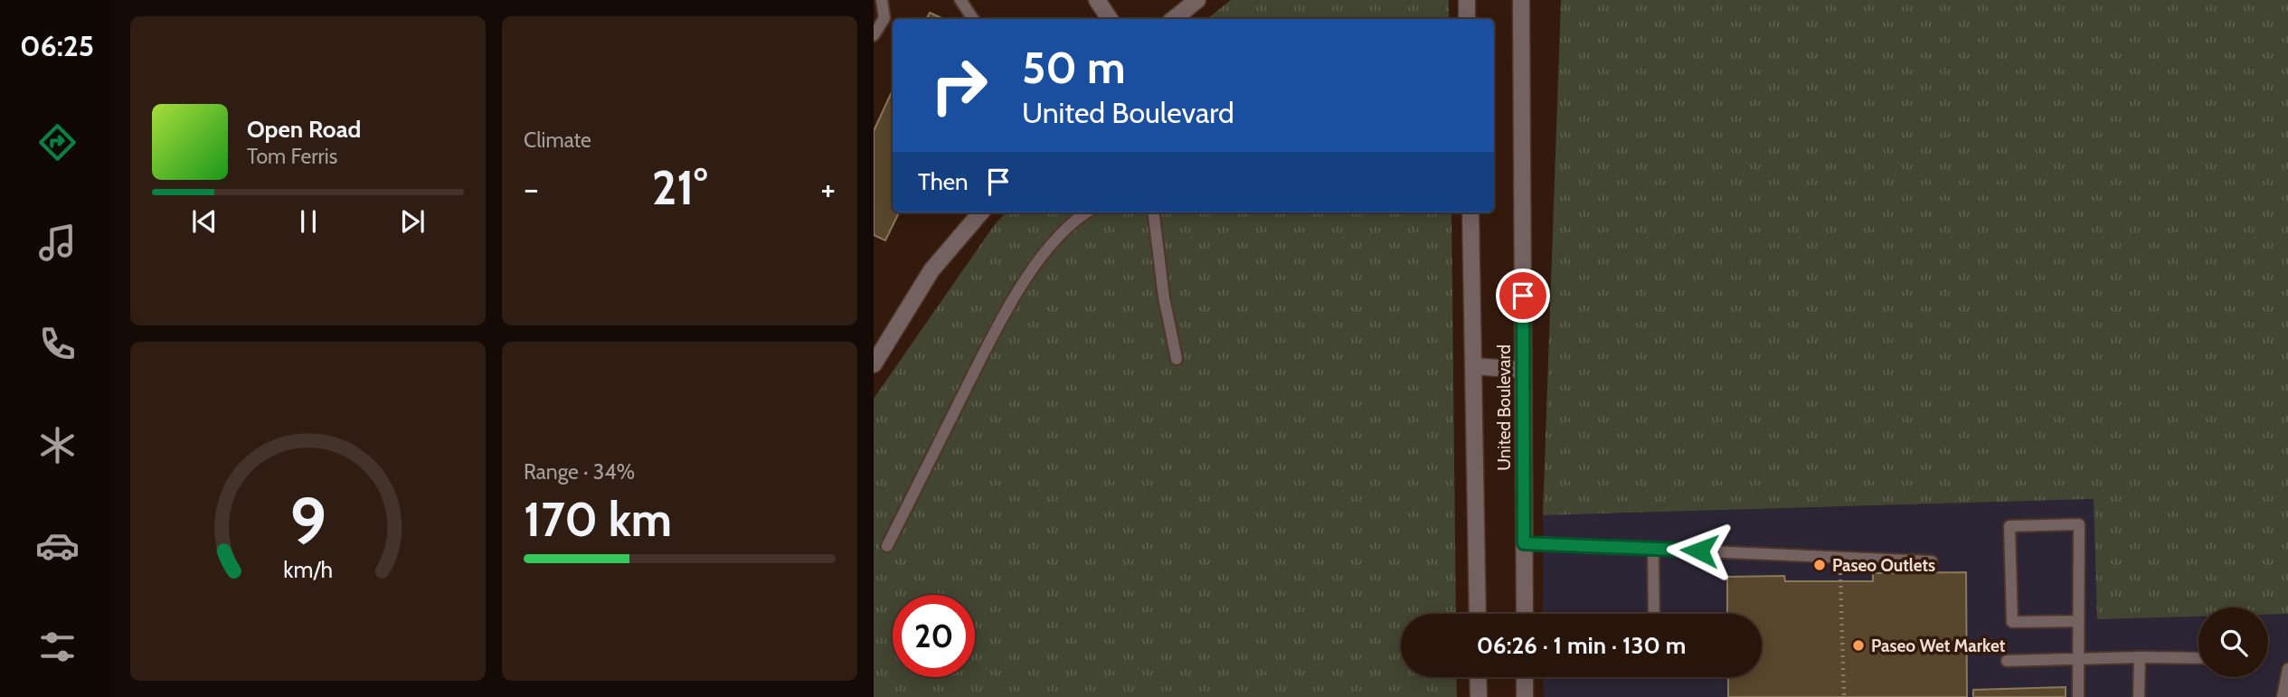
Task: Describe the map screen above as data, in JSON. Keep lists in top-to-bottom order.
{
  "streets": {
    "street": ["United Boulevard"]
  },
  "places": ["Paseo Outlets", "Paseo Wet Market"],
  "page": {
    "tabs": "06:25",
    "tile": [
      "Climate",
      ["Range · 34%", "170 km"]
    ],
    "turn": ["50 m", "United Boulevard"],
    "song": ["Open Road", "Tom Ferris"],
    "then": "Then",
    "heat": ["−", "21°", "+"],
    "limit": "20",
    "trip": "06:26 · 1 min · 130 m",
    "gauge": ["9", "km/h"]
  }
}
